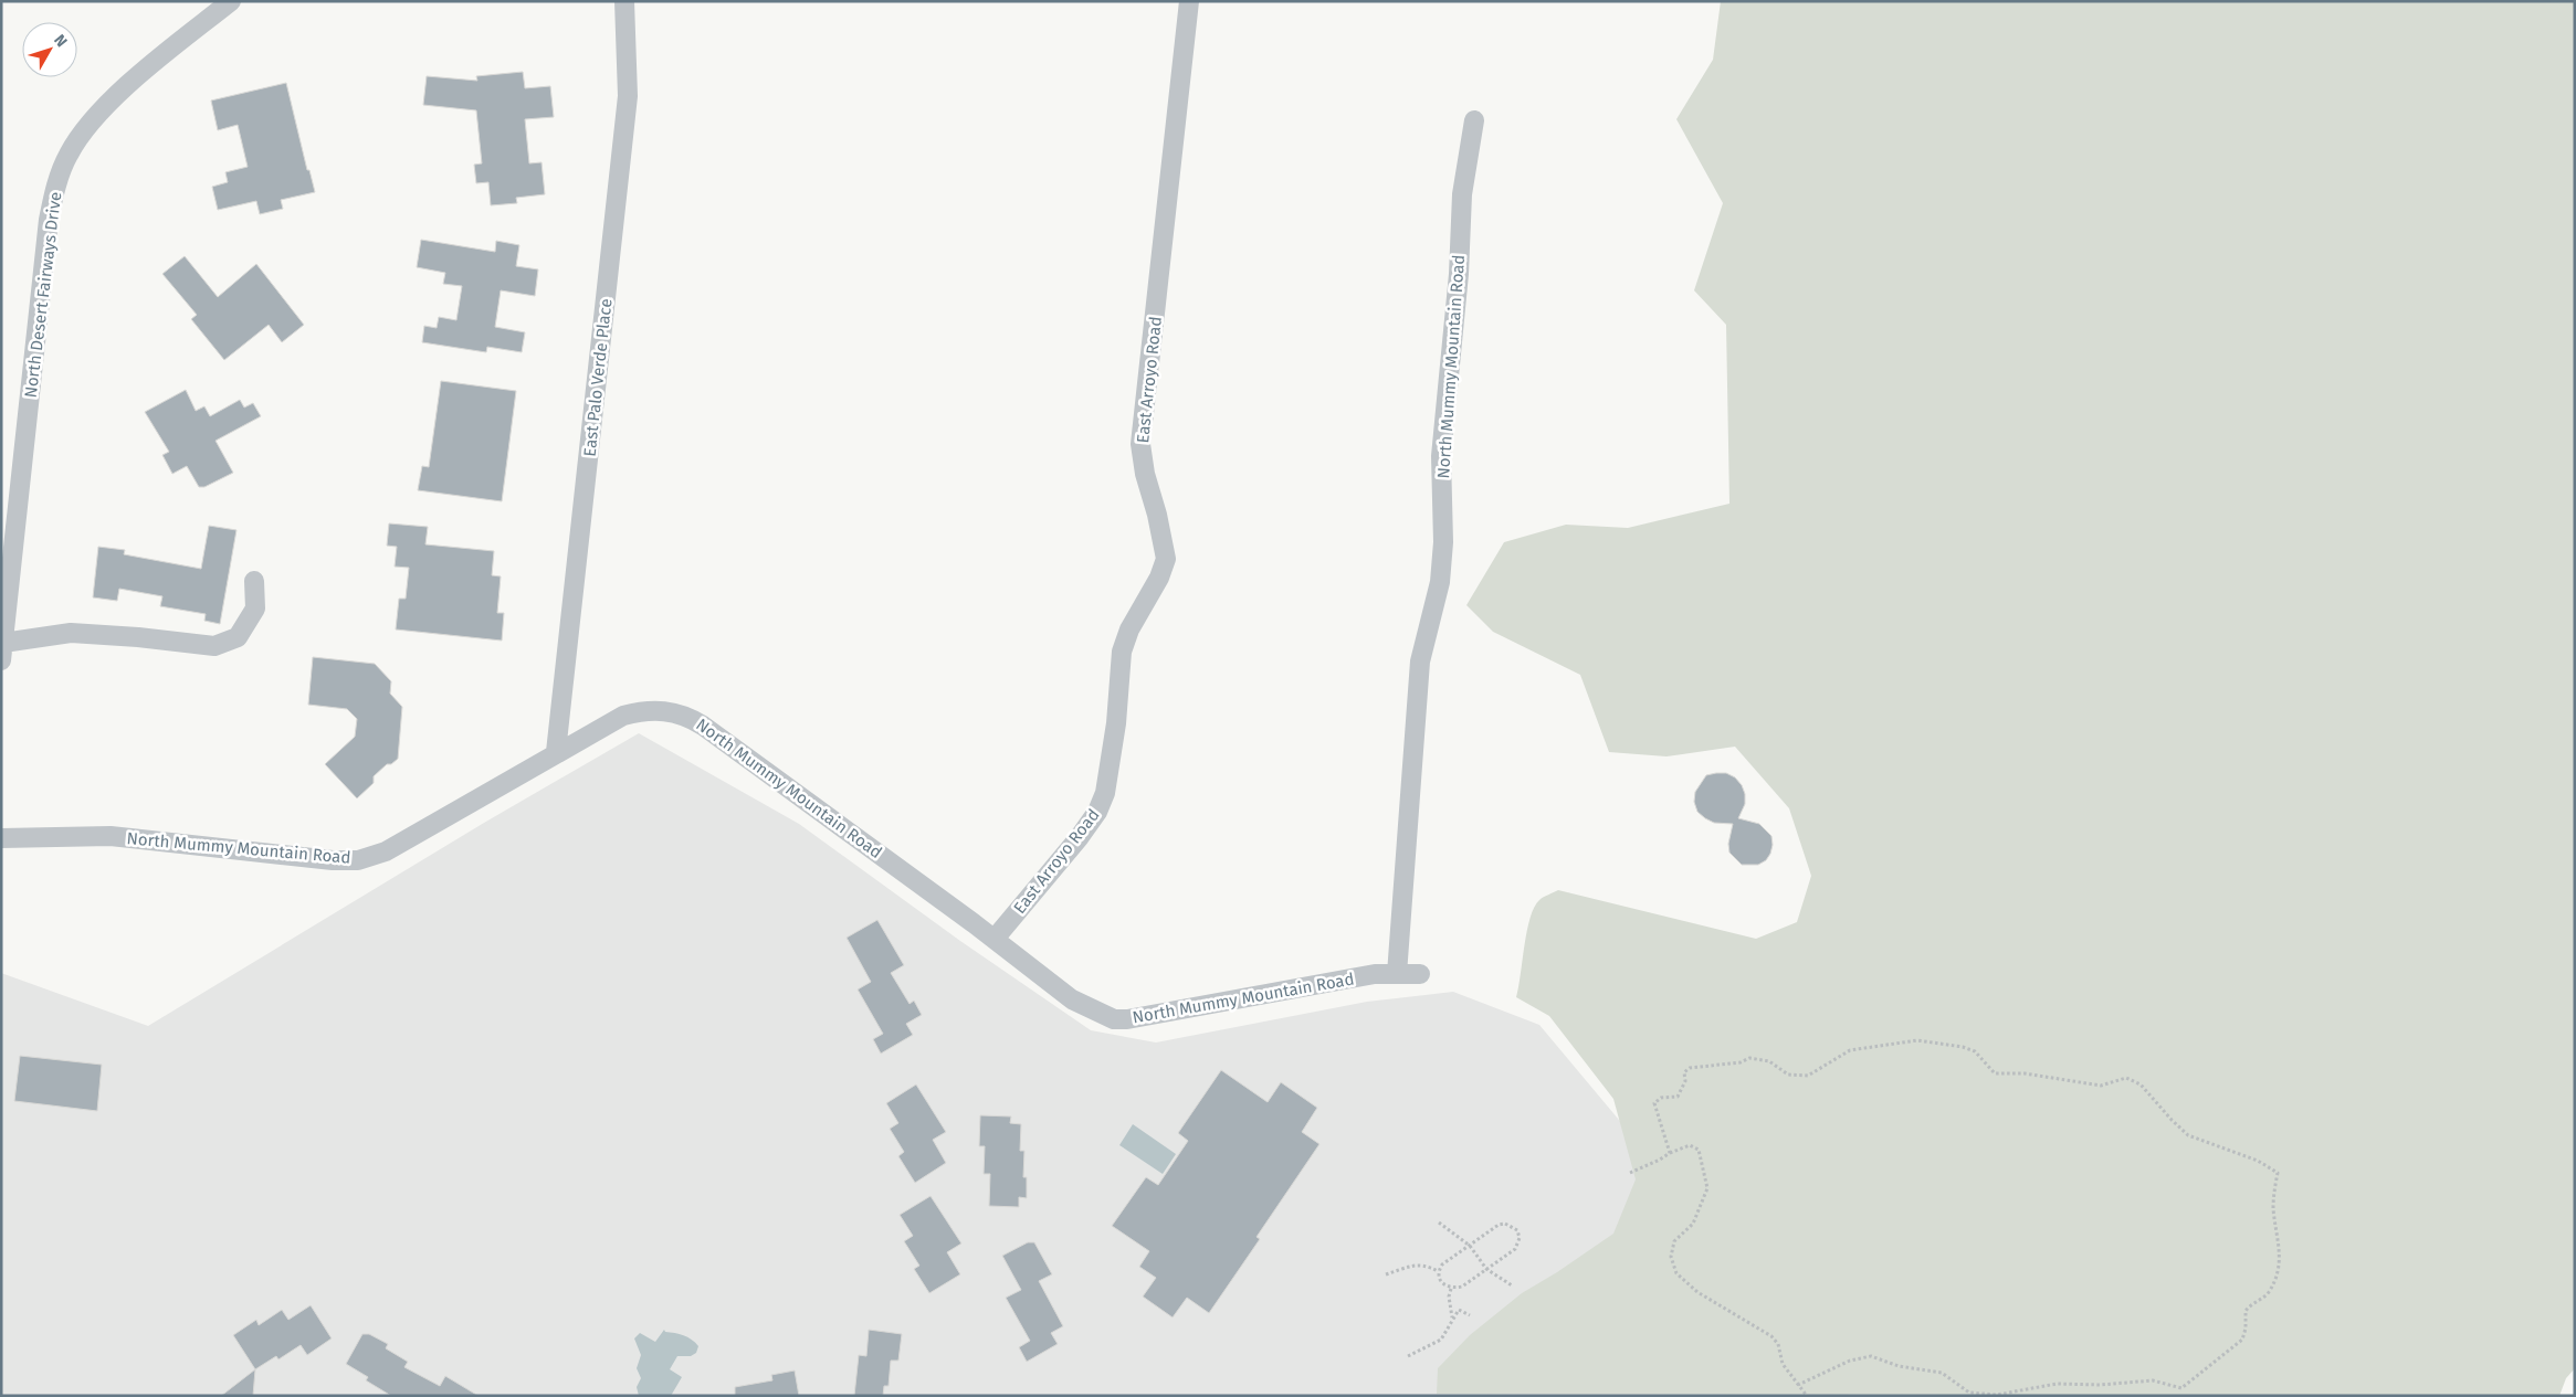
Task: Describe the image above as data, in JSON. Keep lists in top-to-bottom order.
{
  "streets": {
    "street": [
      "North Desert Fairways Drive",
      "North Mummy Mountain Road",
      "East Palo Verde Place",
      "East Arroyo Road"
    ]
  },
  "crossings": [
    ["North Mummy Mountain Road", "East Palo Verde Place"],
    ["North Mummy Mountain Road", "East Arroyo Road"]
  ],
  "north": "top right"
}
